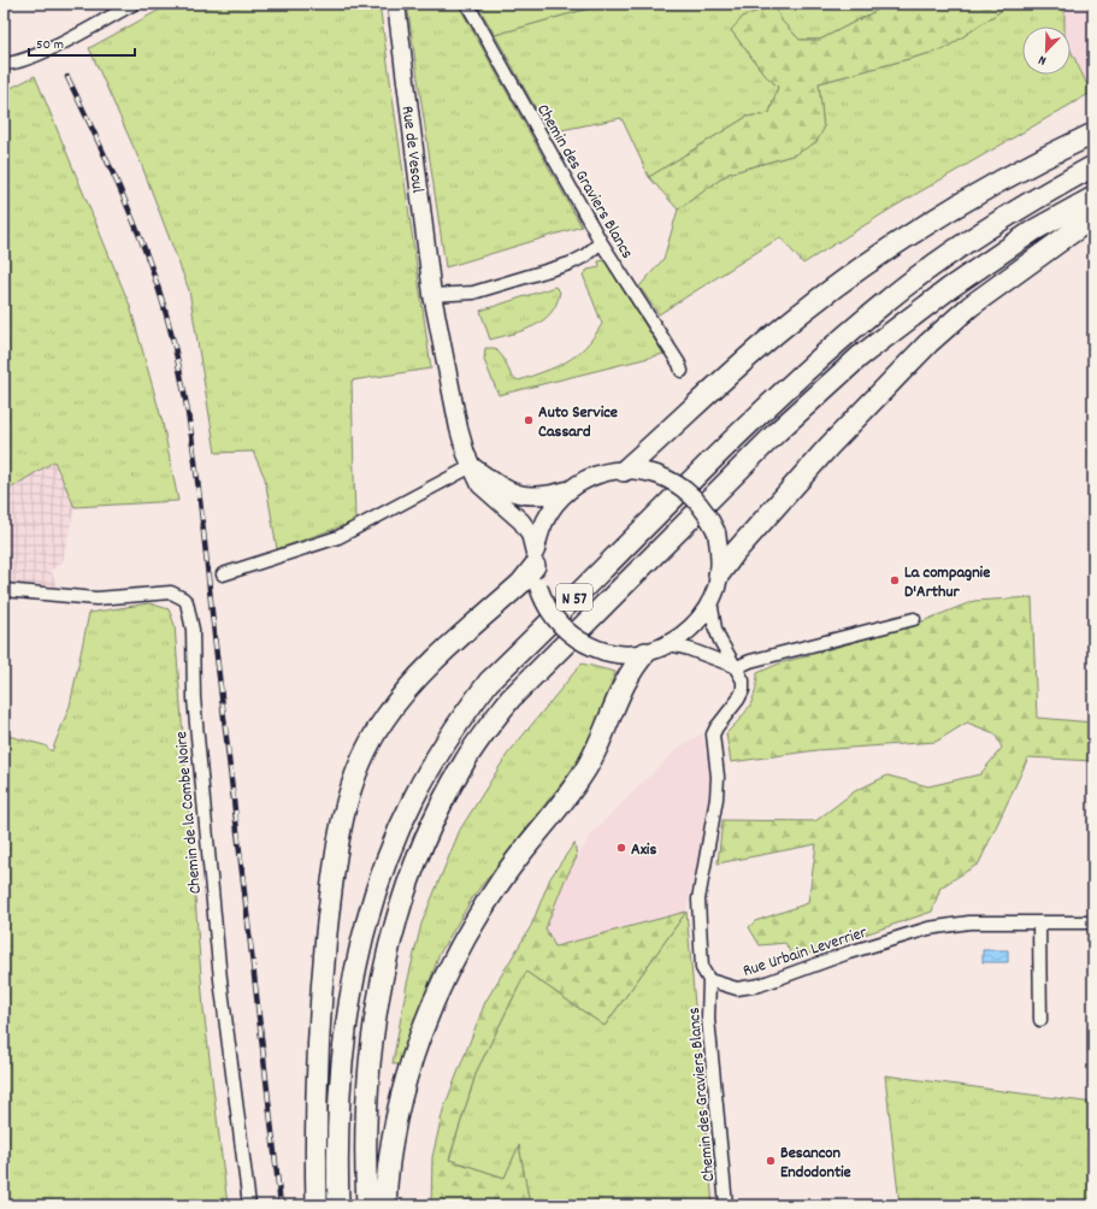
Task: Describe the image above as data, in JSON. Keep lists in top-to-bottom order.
{
  "streets": {
    "highway": ["N 57"],
    "main road": ["Rue de Vesoul"],
    "street": ["Chemin des Graviers Blancs", "Chemin de la Combe Noire", "Rue Urbain Leverrier"]
  },
  "crossings": [
    ["Chemin des Graviers Blancs", "Rue Urbain Leverrier"]
  ],
  "places": [
    "Auto Service Cassard",
    "La compagnie D'Arthur",
    "Axis",
    "Besancon Endodontie"
  ],
  "scale_bar": "50 m",
  "north": "bottom left"
}
